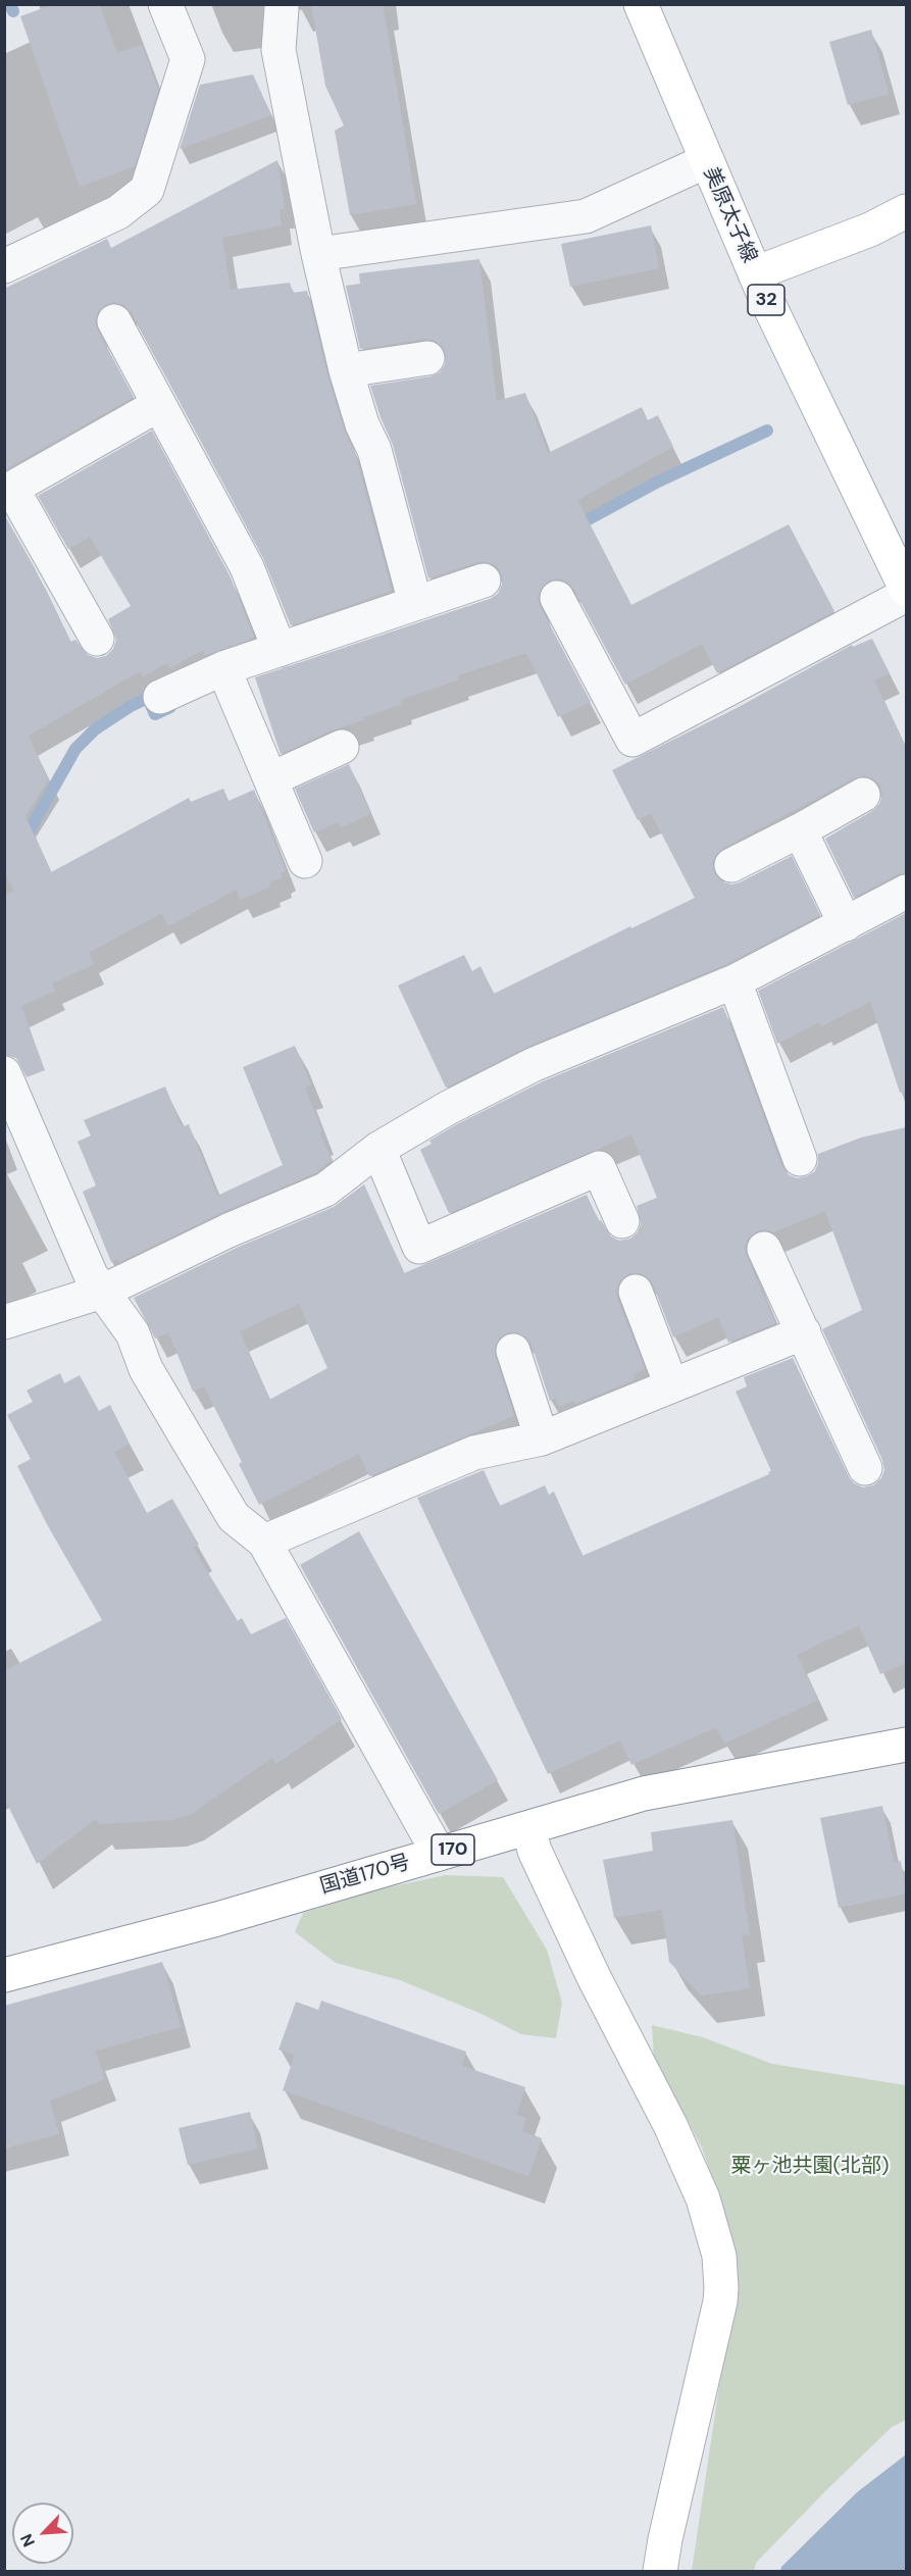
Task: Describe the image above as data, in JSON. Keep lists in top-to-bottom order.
{
  "streets": {
    "main road": [
      "美原太子線",
      "32",
      "170",
      "国道170号"
    ]
  },
  "parks": ["粟ヶ池共園(北部)"],
  "north": "bottom left"
}
